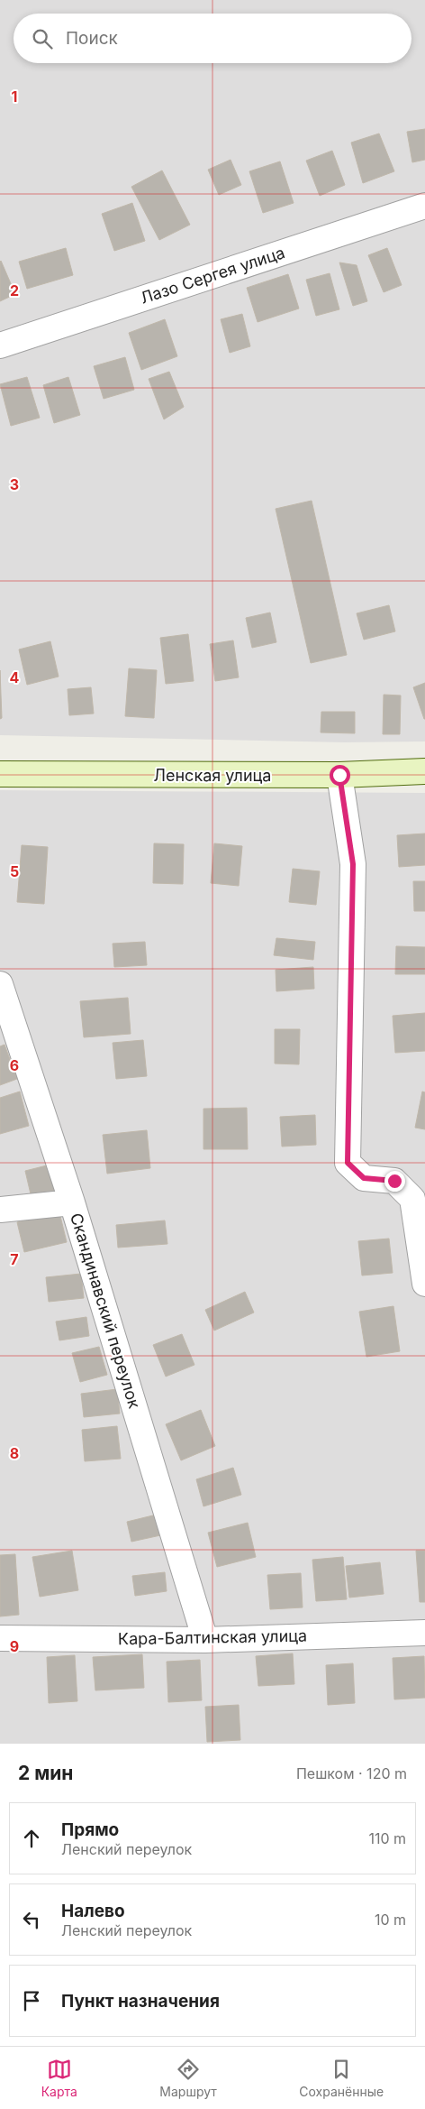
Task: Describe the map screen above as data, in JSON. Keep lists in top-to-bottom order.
{
  "streets": {
    "main road": ["Ленская улица"],
    "street": ["Лазо Сергея улица", "Скандинавский переулок", "Кара-Балтинская улица"]
  },
  "crossings": [
    ["Скандинавский переулок", "Кара-Балтинская улица"]
  ],
  "page": {
    "search": "Поиск",
    "heading": ["2 мин", "Пешком · 120 m"],
    "list": [
      ["Прямо", "Ленский переулок", "110 m"],
      ["Налево", "Ленский переулок", "10 m"],
      "Пункт назначения"
    ],
    "nav": ["Карта", "Маршрут", "Сохранённые"]
  },
  "grid": {
    "rows": [
      "1",
      "2",
      "3",
      "4",
      "5",
      "6",
      "7",
      "8",
      "9"
    ]
  }
}
